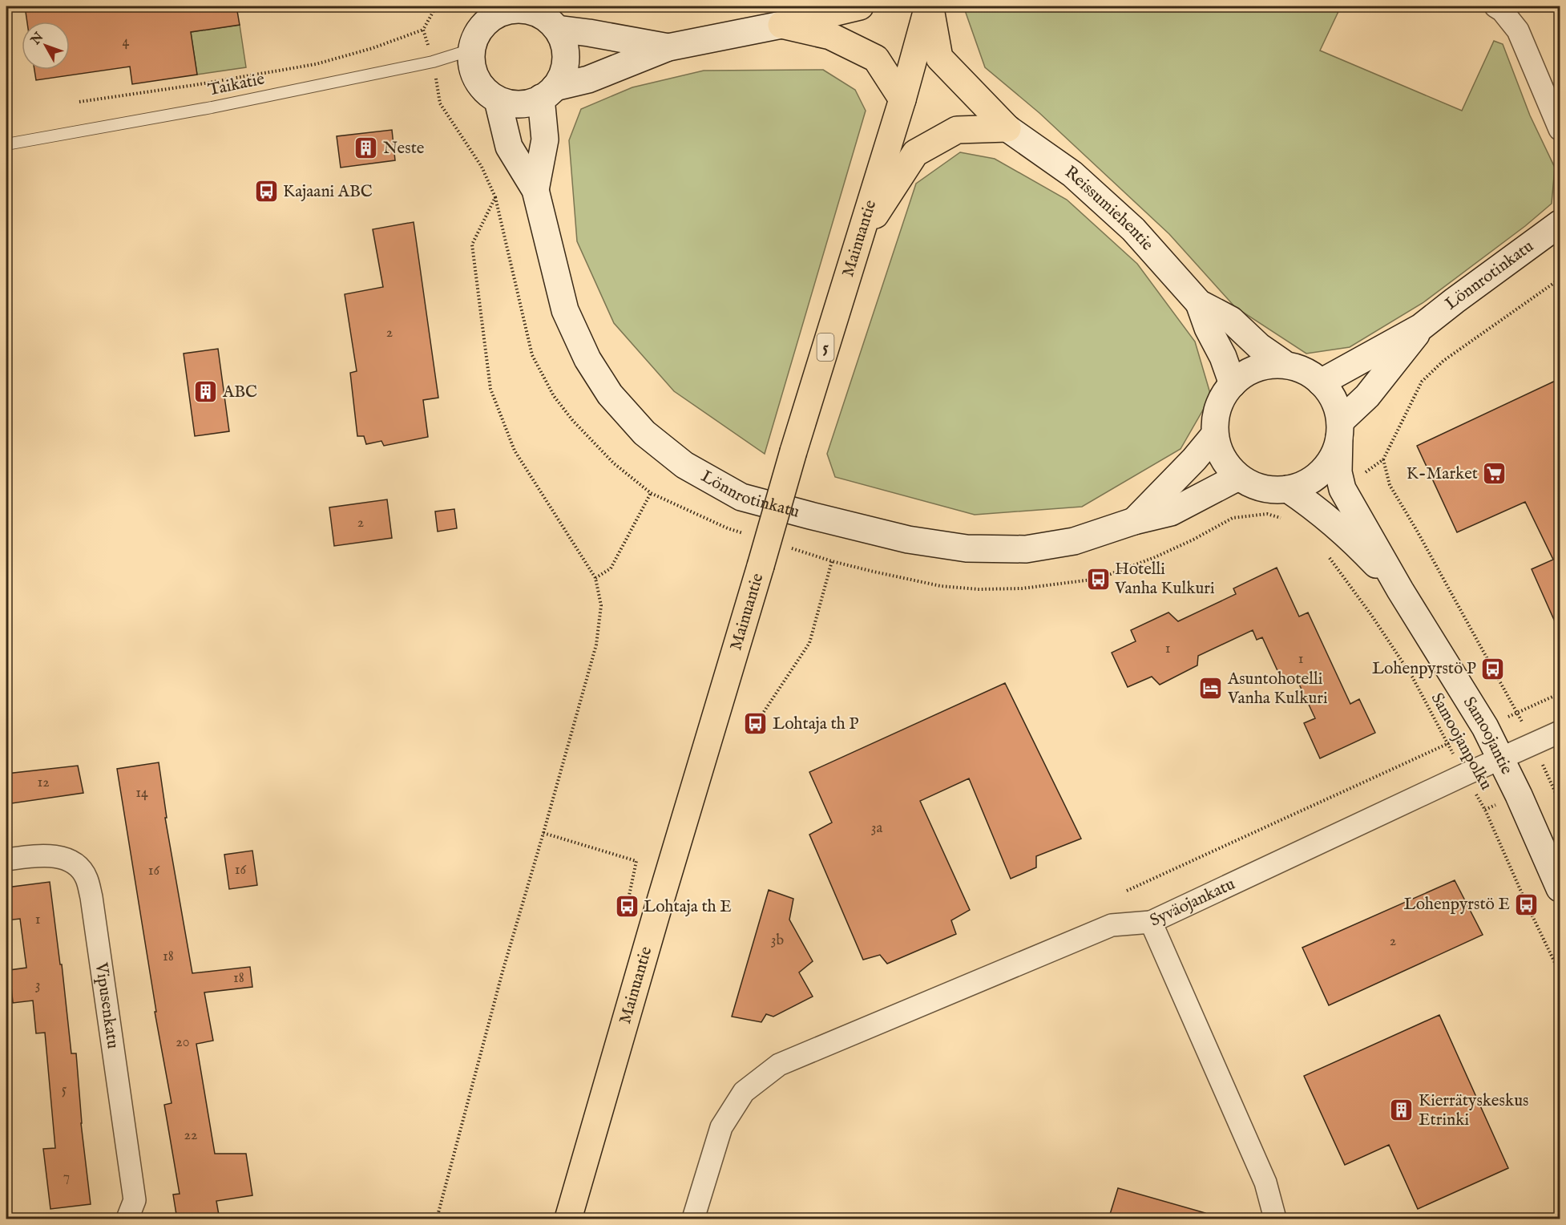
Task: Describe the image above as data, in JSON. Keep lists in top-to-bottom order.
{
  "streets": {
    "highway": ["Mainuantie", "5"],
    "street": [
      "Reissumiehentie",
      "Lönnrotinkatu",
      "Samoojantie",
      "Syväojankatu",
      "Vipusenkatu"
    ],
    "lane": ["Taikatie"],
    "path": ["Samoojanpolku"]
  },
  "crossings": [
    ["Taikatie", "Lönnrotinkatu"],
    ["Reissumiehentie", "Lönnrotinkatu"],
    ["Reissumiehentie", "Samoojantie"],
    ["Lönnrotinkatu", "Samoojantie"],
    ["Samoojantie", "Syväojankatu"],
    ["Samoojanpolku", "Syväojankatu"]
  ],
  "places": {
    "building": ["Neste", "ABC", "Kierrätyskeskus Etrinki"],
    "bus stop": [
      "Kajaani ABC",
      "Hotelli Vanha Kulkuri",
      "Lohenpyrstö P",
      "Lohtaja th P",
      "Lohenpyrstö E",
      "Lohtaja th E"
    ],
    "supermarket": ["K-Market"],
    "hotel": ["Asuntohotelli Vanha Kulkuri"]
  },
  "house_numbers": [
    "4",
    "2",
    "2",
    "1",
    "1",
    "12",
    "14",
    "3a",
    "16",
    "16",
    "1",
    "3b",
    "2",
    "18",
    "18",
    "3",
    "20",
    "5",
    "22",
    "7"
  ],
  "north": "top left"
}
